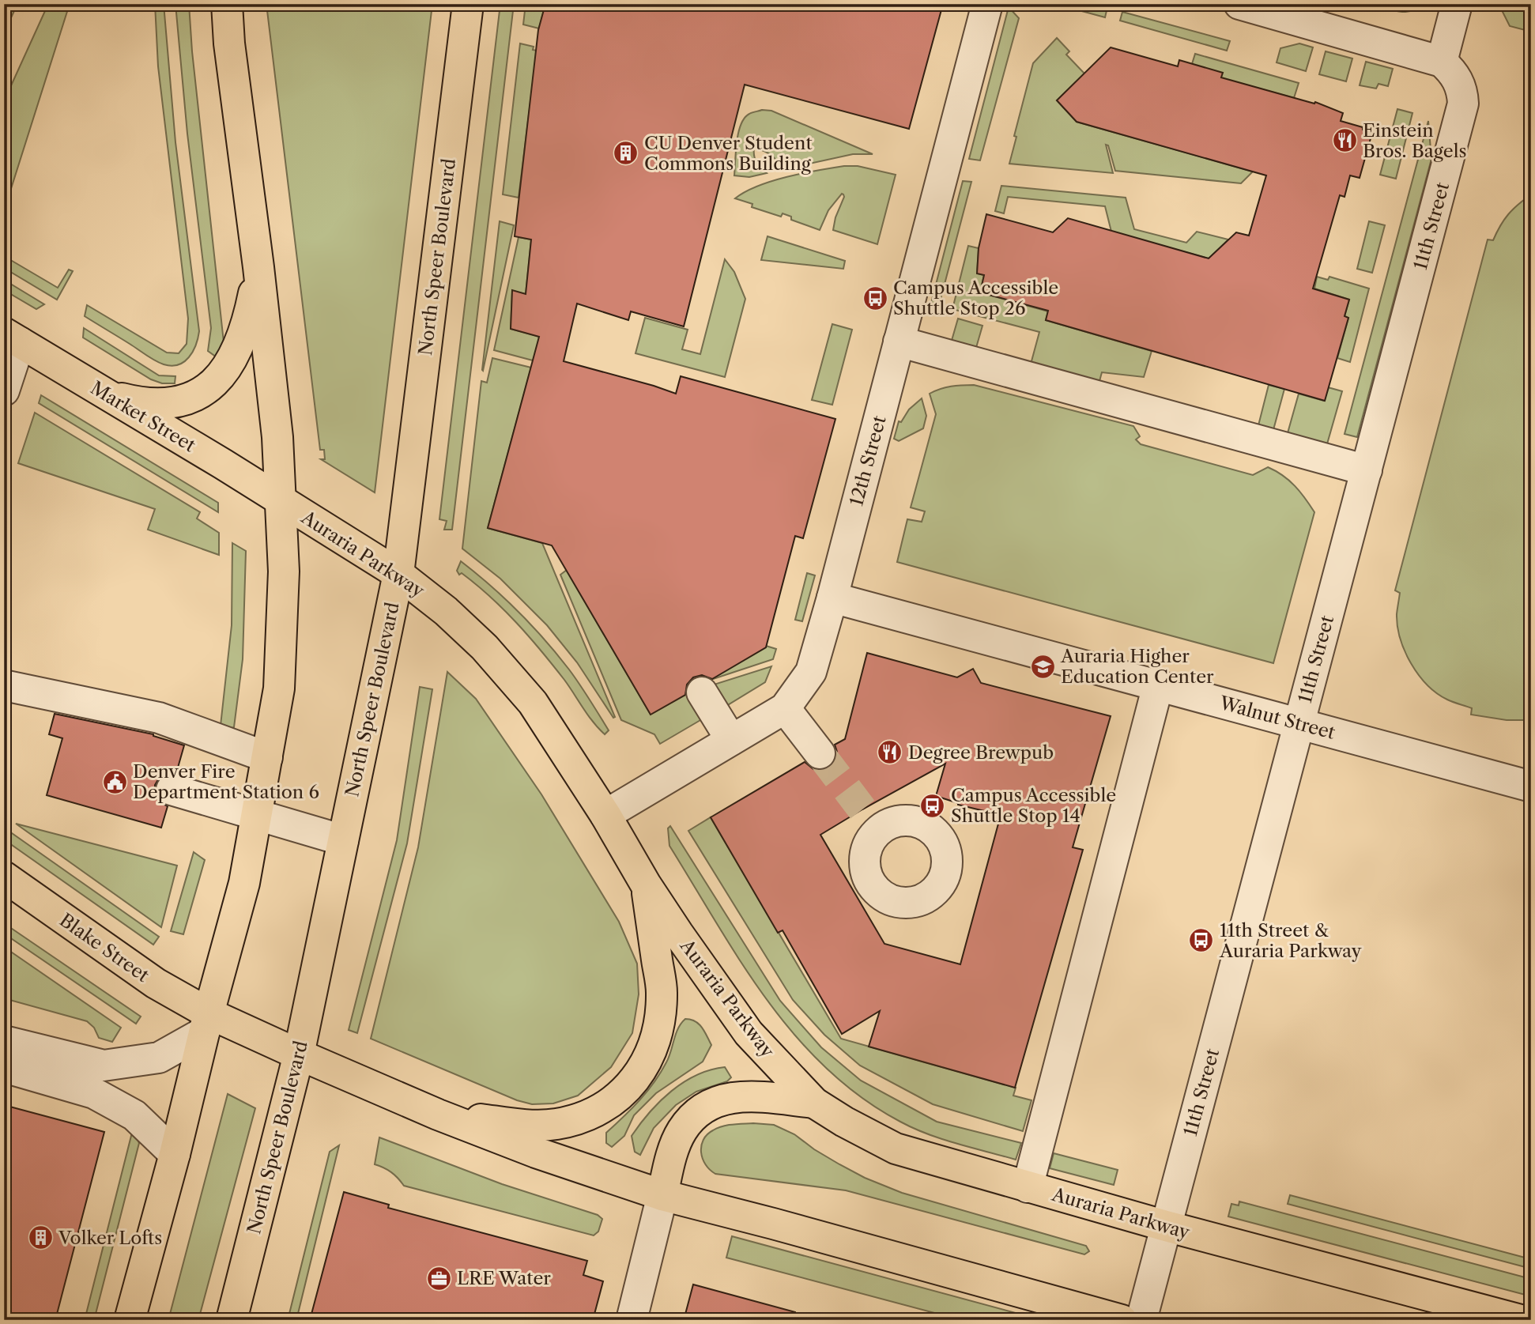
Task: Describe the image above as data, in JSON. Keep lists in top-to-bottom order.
{
  "streets": {
    "main road": [
      "North Speer Boulevard",
      "Market Street",
      "Auraria Parkway",
      "Blake Street"
    ],
    "street": ["11th Street", "12th Street", "Walnut Street"]
  },
  "crossings": [
    ["11th Street", "Auraria Parkway"],
    ["11th Street", "Walnut Street"],
    ["North Speer Boulevard", "Auraria Parkway"],
    ["Market Street", "Auraria Parkway"],
    ["12th Street", "Auraria Parkway"],
    ["12th Street", "Walnut Street"]
  ],
  "places": {
    "restaurant": ["Einstein Bros. Bagels", "Degree Brewpub"],
    "building": ["CU Denver Student Commons Building", "Volker Lofts"],
    "bus stop": ["Campus Accessible Shuttle Stop 26", "Campus Accessible Shuttle Stop 14", "11th Street & Auraria Parkway"],
    "school or university": ["Auraria Higher Education Center"],
    "public building": ["Denver Fire Department Station 6"],
    "office": ["LRE Water"]
  }
}
